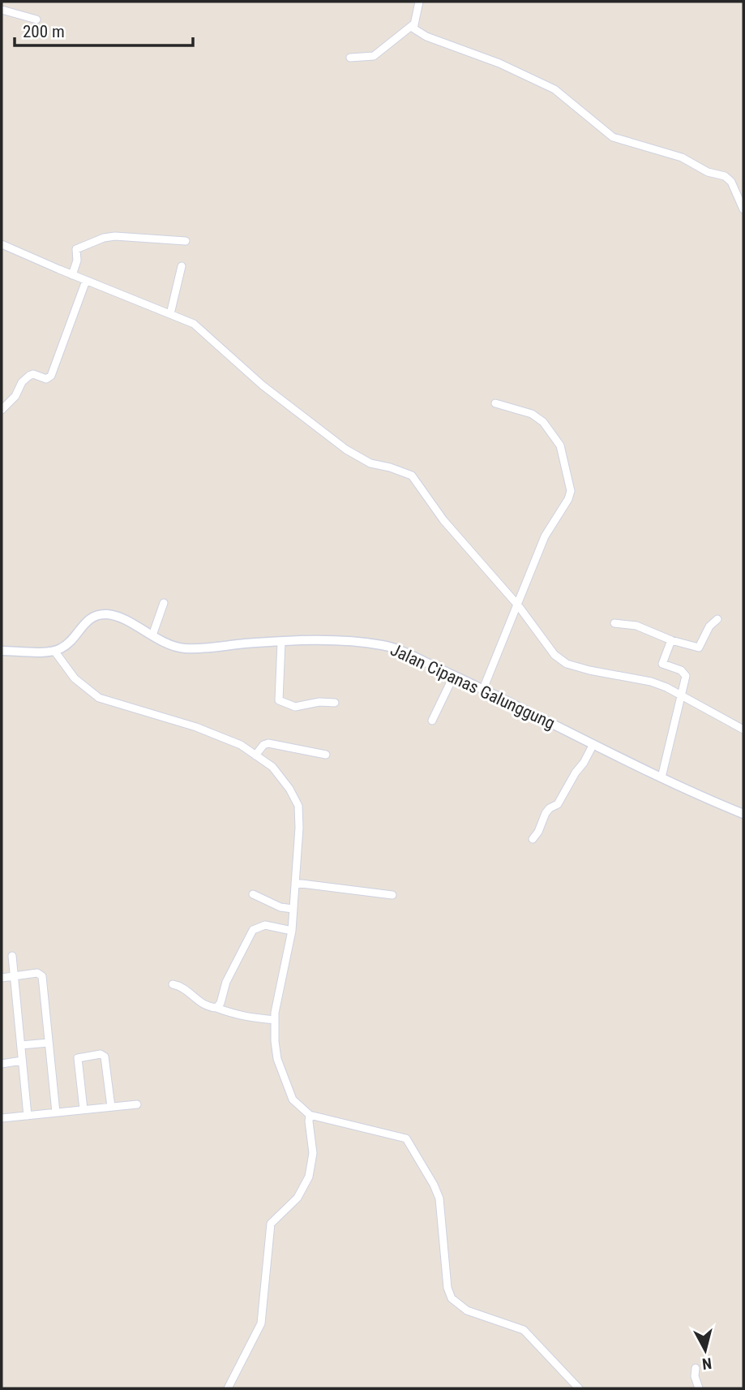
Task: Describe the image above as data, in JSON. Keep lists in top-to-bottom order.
{
  "streets": {
    "street": ["Jalan Cipanas Galunggung"]
  },
  "scale_bar": "200 m",
  "north": "bottom"
}
